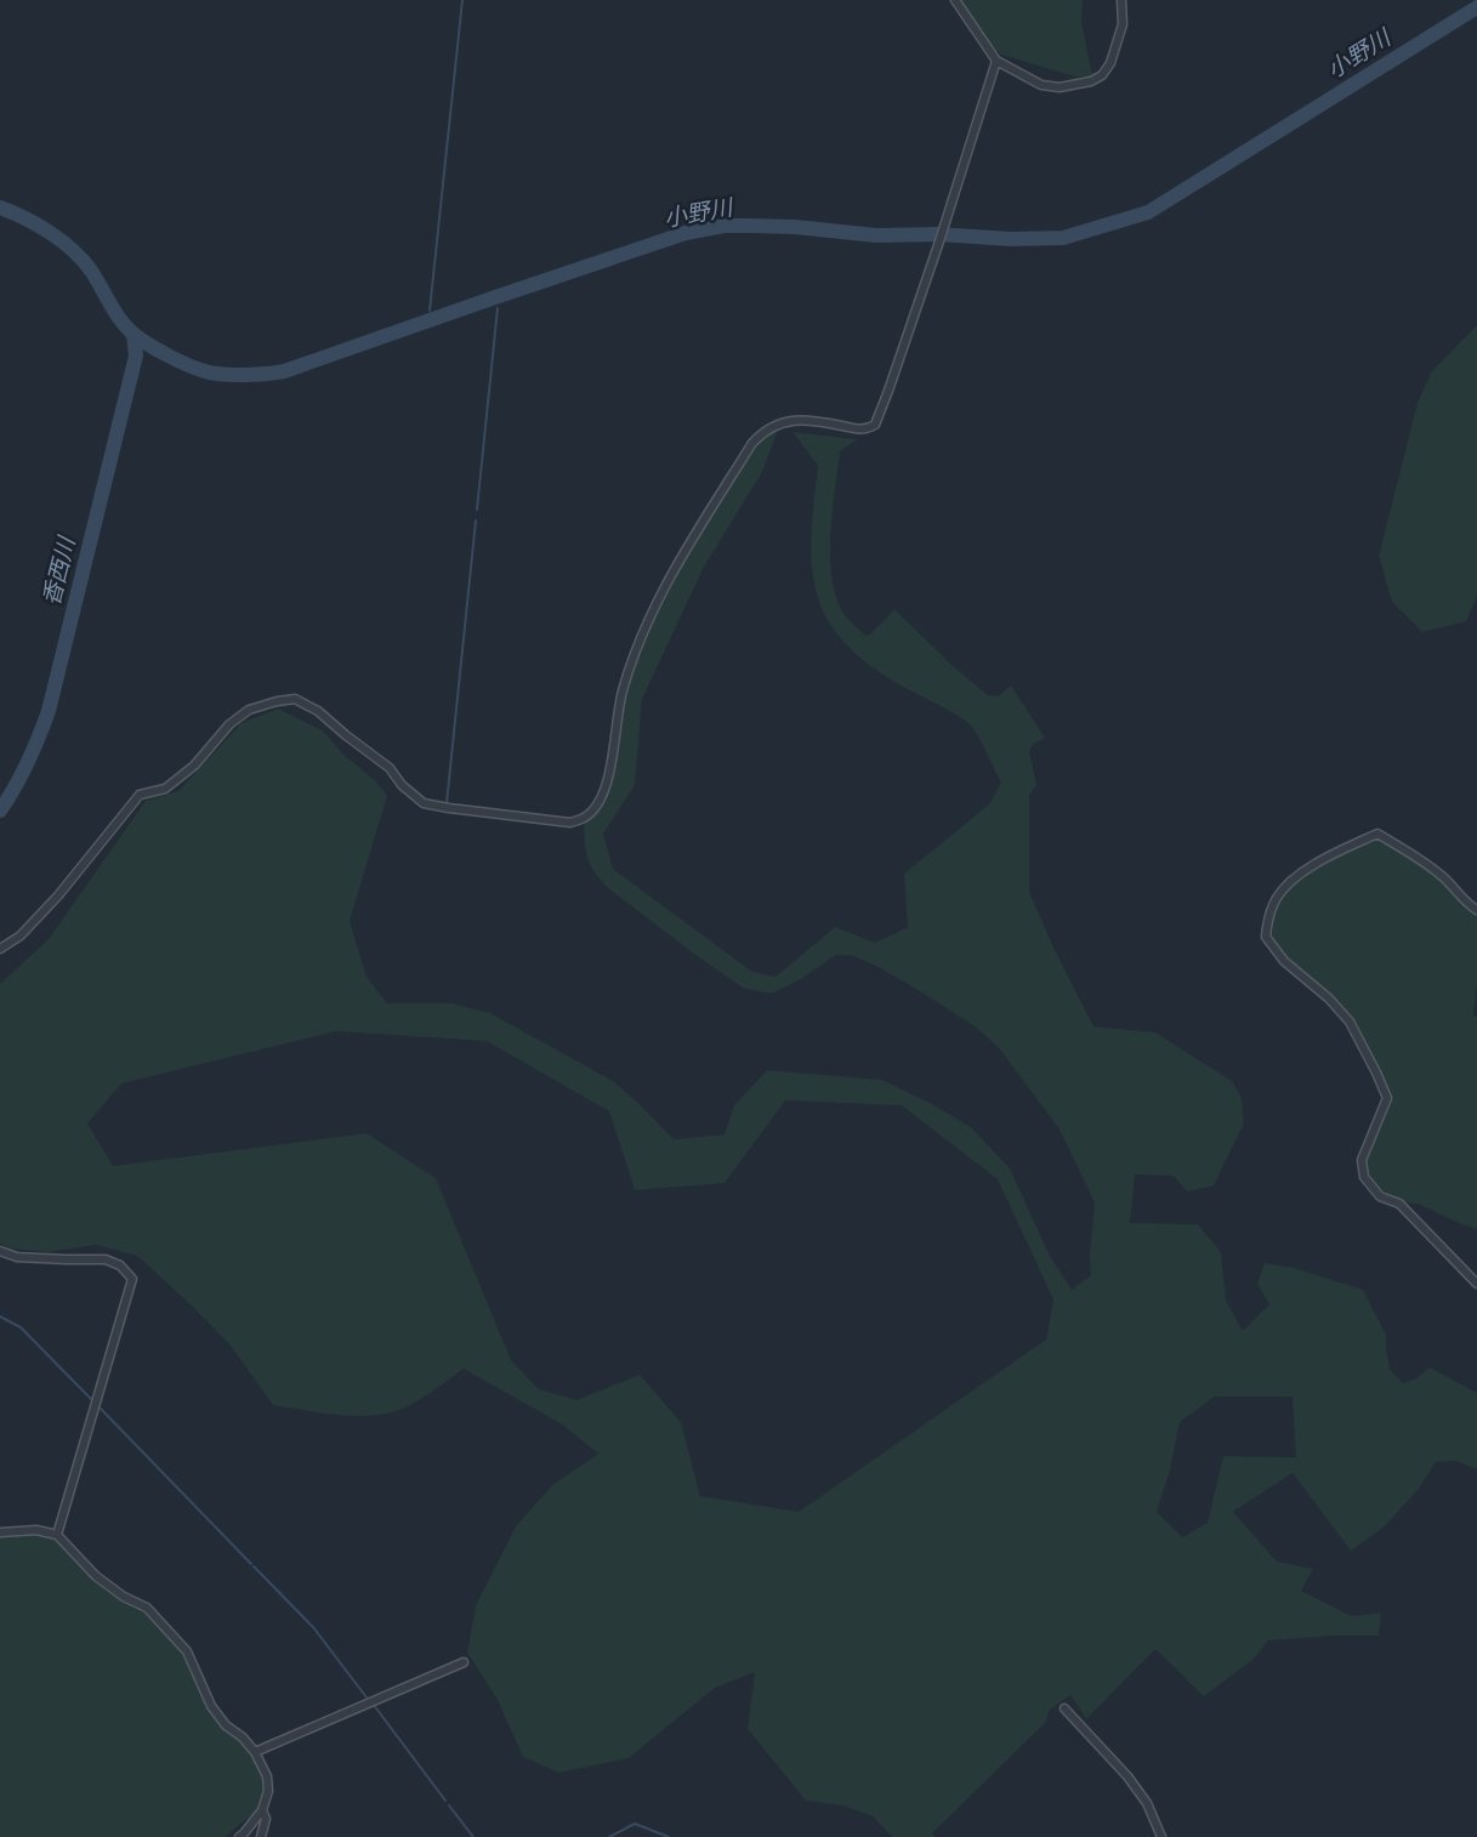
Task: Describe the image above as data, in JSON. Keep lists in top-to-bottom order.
{
  "water": ["小野川", "香西川"]
}
